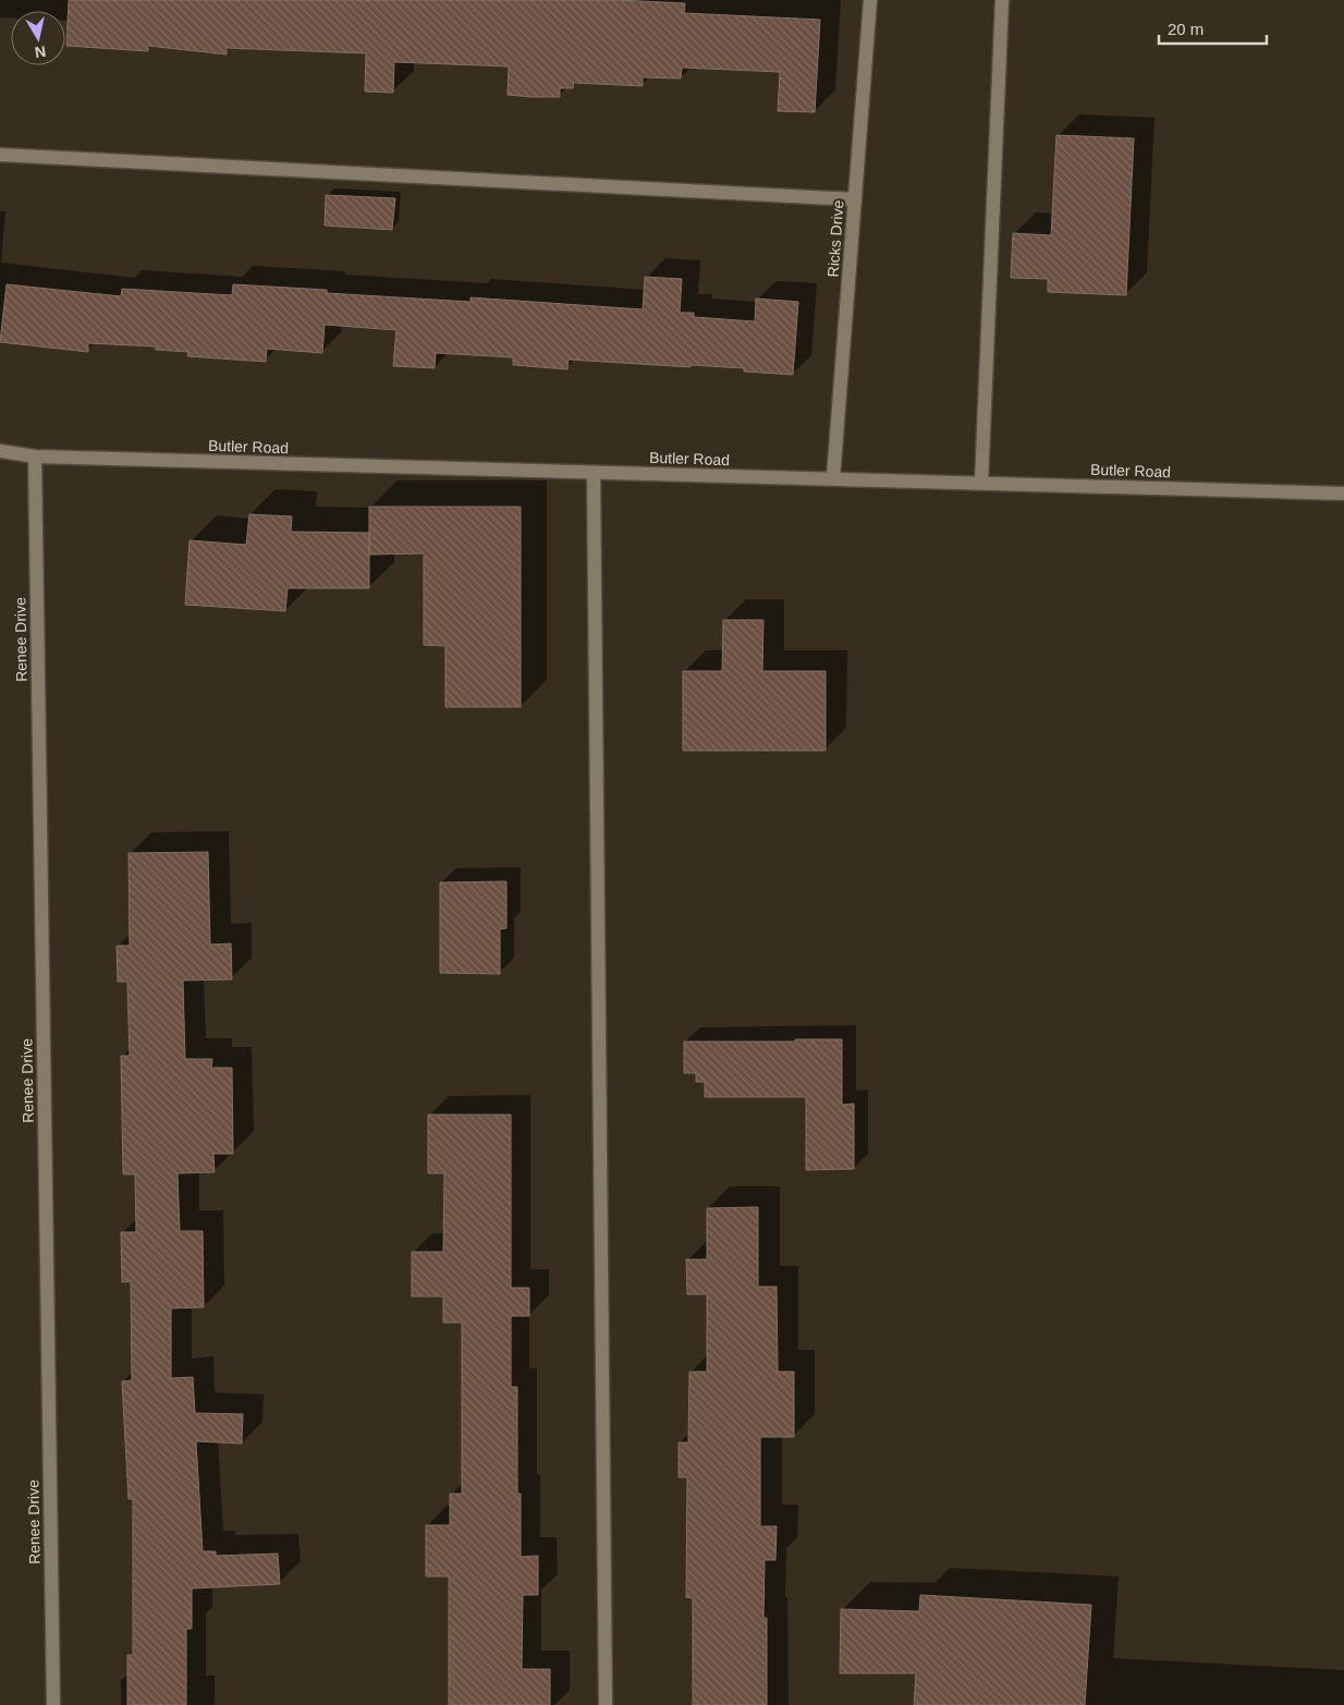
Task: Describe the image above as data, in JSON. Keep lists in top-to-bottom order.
{
  "streets": {
    "street": ["Ricks Drive", "Butler Road", "Renee Drive"]
  },
  "crossings": [
    ["Ricks Drive", "Butler Road"],
    ["Butler Road", "Renee Drive"]
  ],
  "scale_bar": "20 m",
  "north": "bottom"
}
